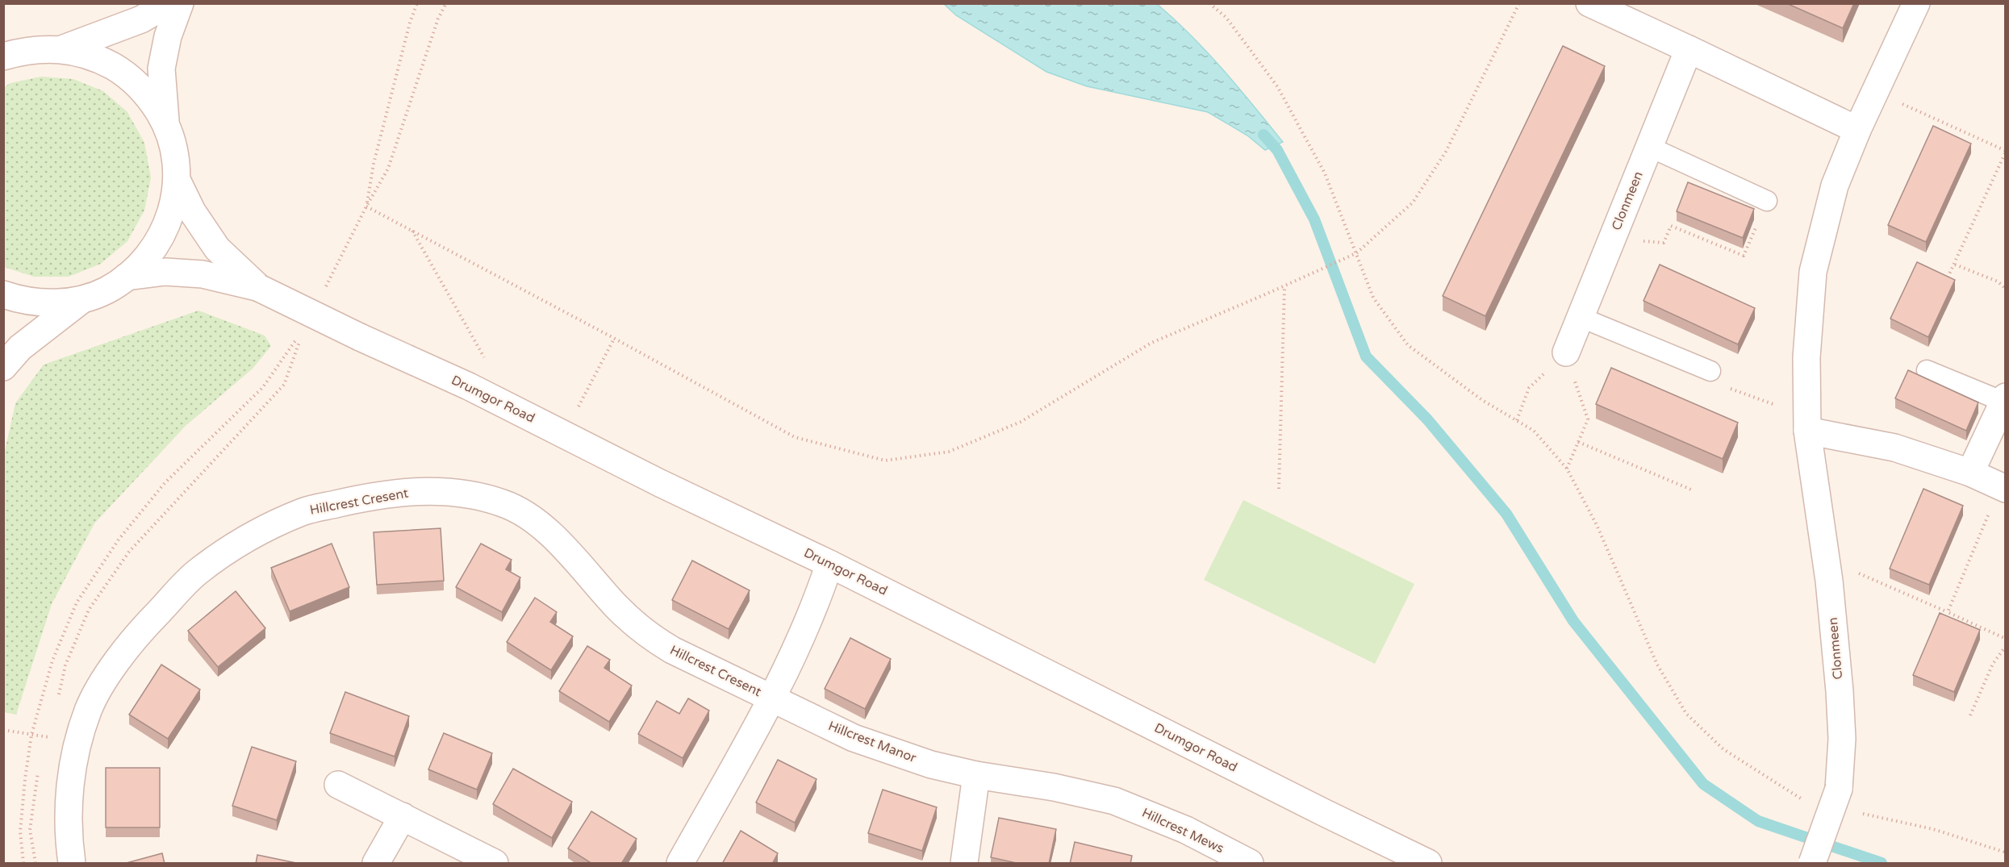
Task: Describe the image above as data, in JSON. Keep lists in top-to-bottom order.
{
  "streets": {
    "street": [
      "Clonmeen",
      "Drumgor Road",
      "Hillcrest Cresent",
      "Hillcrest Manor",
      "Hillcrest Mews"
    ]
  },
  "crossings": [
    ["Hillcrest Cresent", "Hillcrest Manor"],
    ["Hillcrest Manor", "Hillcrest Mews"]
  ]
}
